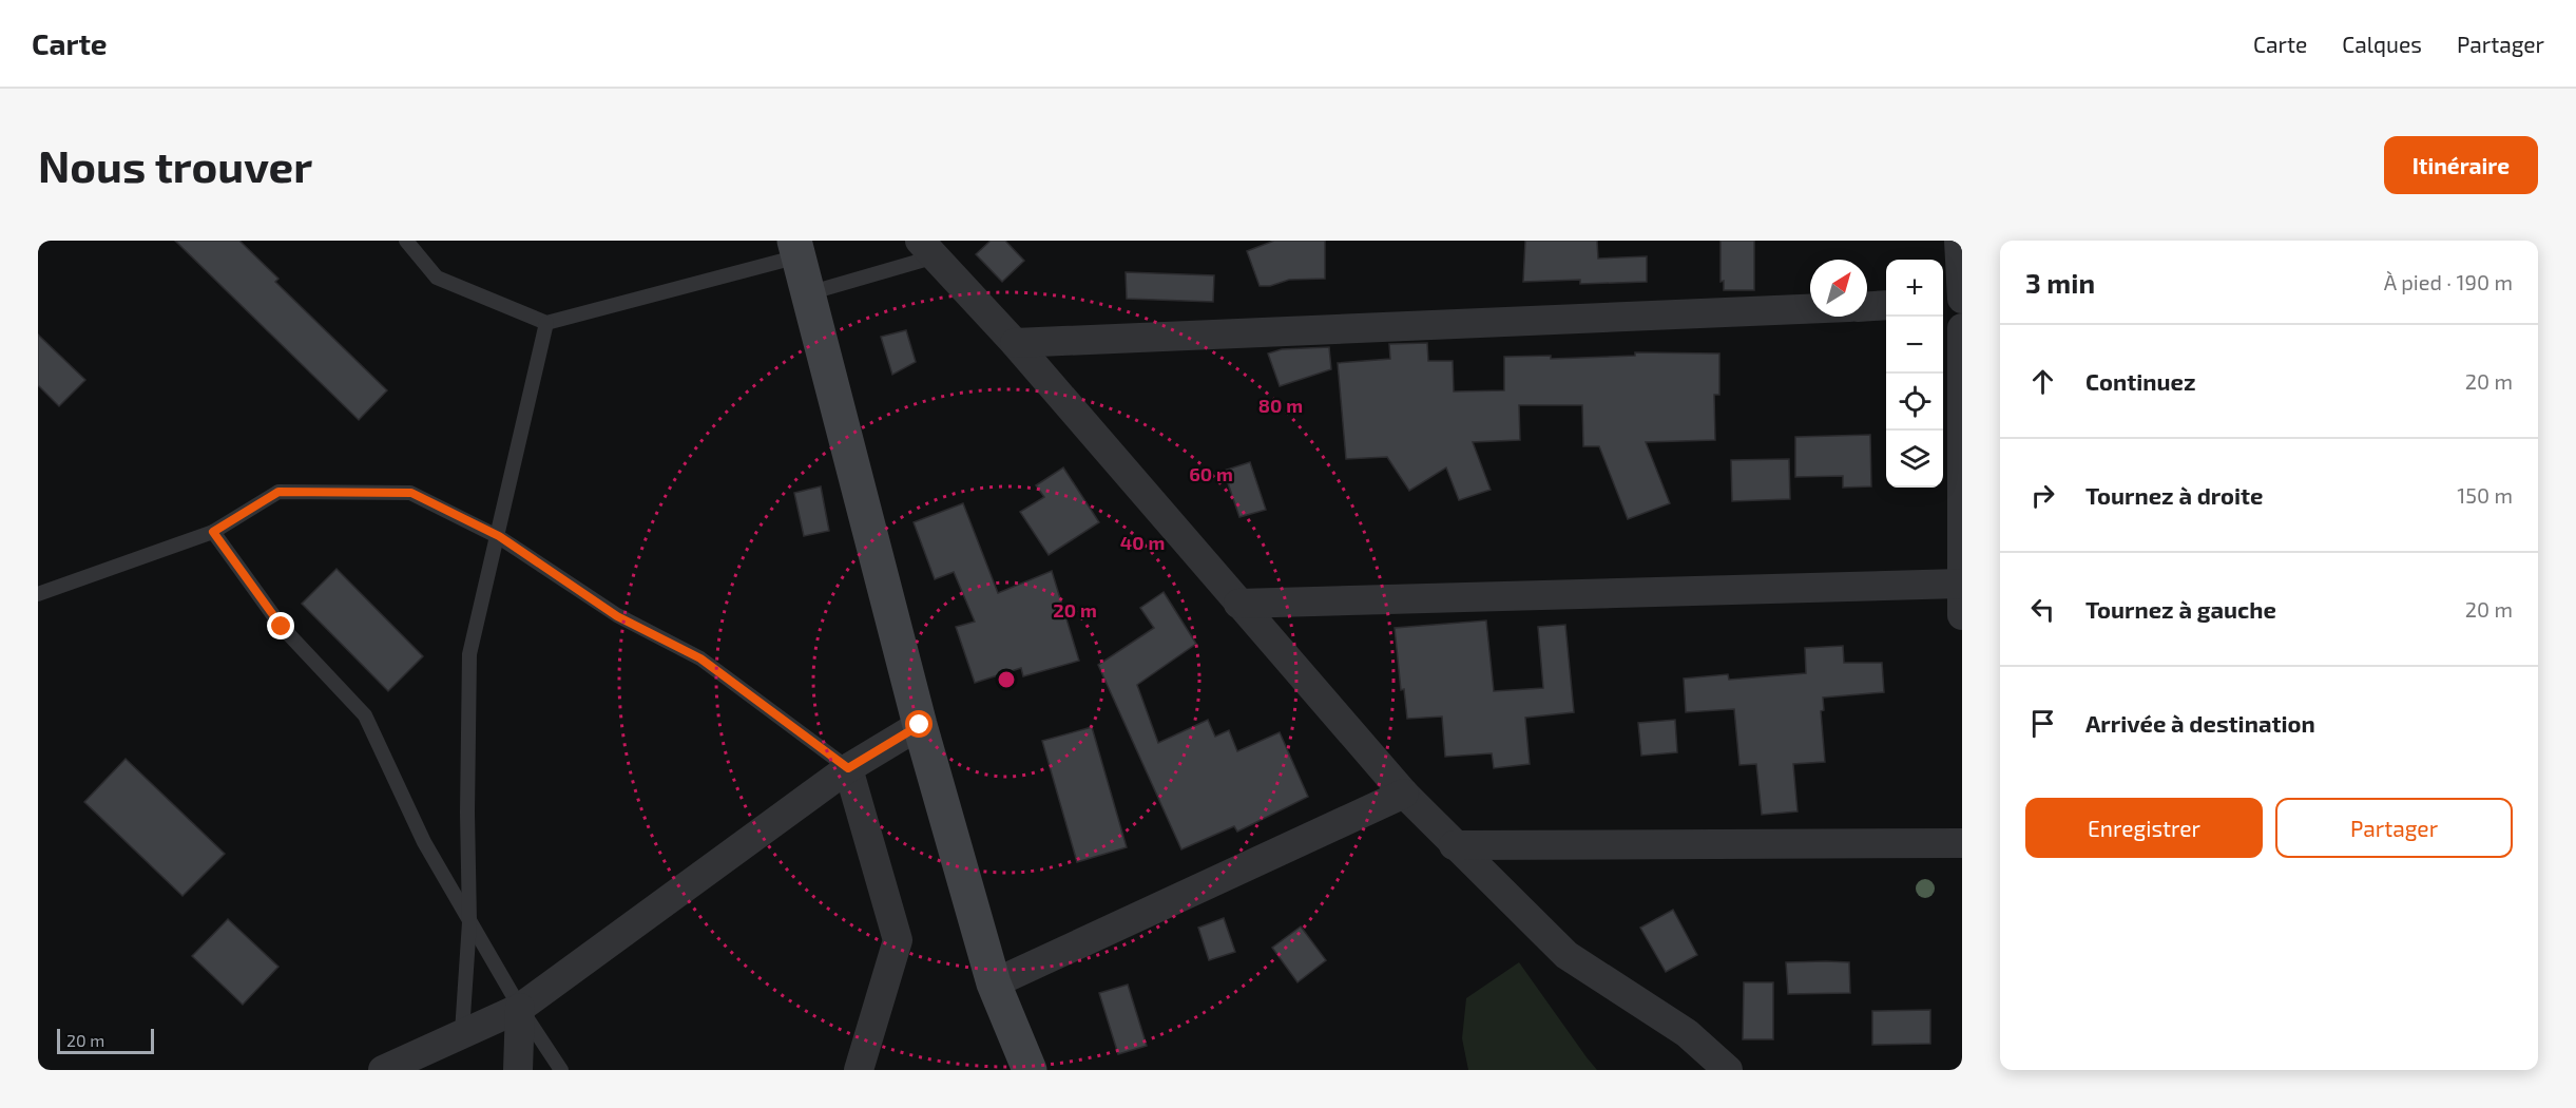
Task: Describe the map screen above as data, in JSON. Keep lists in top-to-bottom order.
{
  "scale_bar": "20 m",
  "north": "top right",
  "page": {
    "header": "Carte",
    "nav": ["Carte", "Calques", "Partager"],
    "buttons": [
      "Itinéraire",
      ["Enregistrer", "Partager"]
    ],
    "title": "Nous trouver",
    "heading": ["3 min", "À pied · 190 m"],
    "map_buttons": ["+", "−"],
    "list": [
      ["Continuez", "20 m"],
      ["Tournez à droite", "150 m"],
      ["Tournez à gauche", "20 m"],
      "Arrivée à destination"
    ],
    "scale": "20 m"
  },
  "rings": [
    "80 m",
    "60 m",
    "40 m",
    "20 m"
  ]
}
